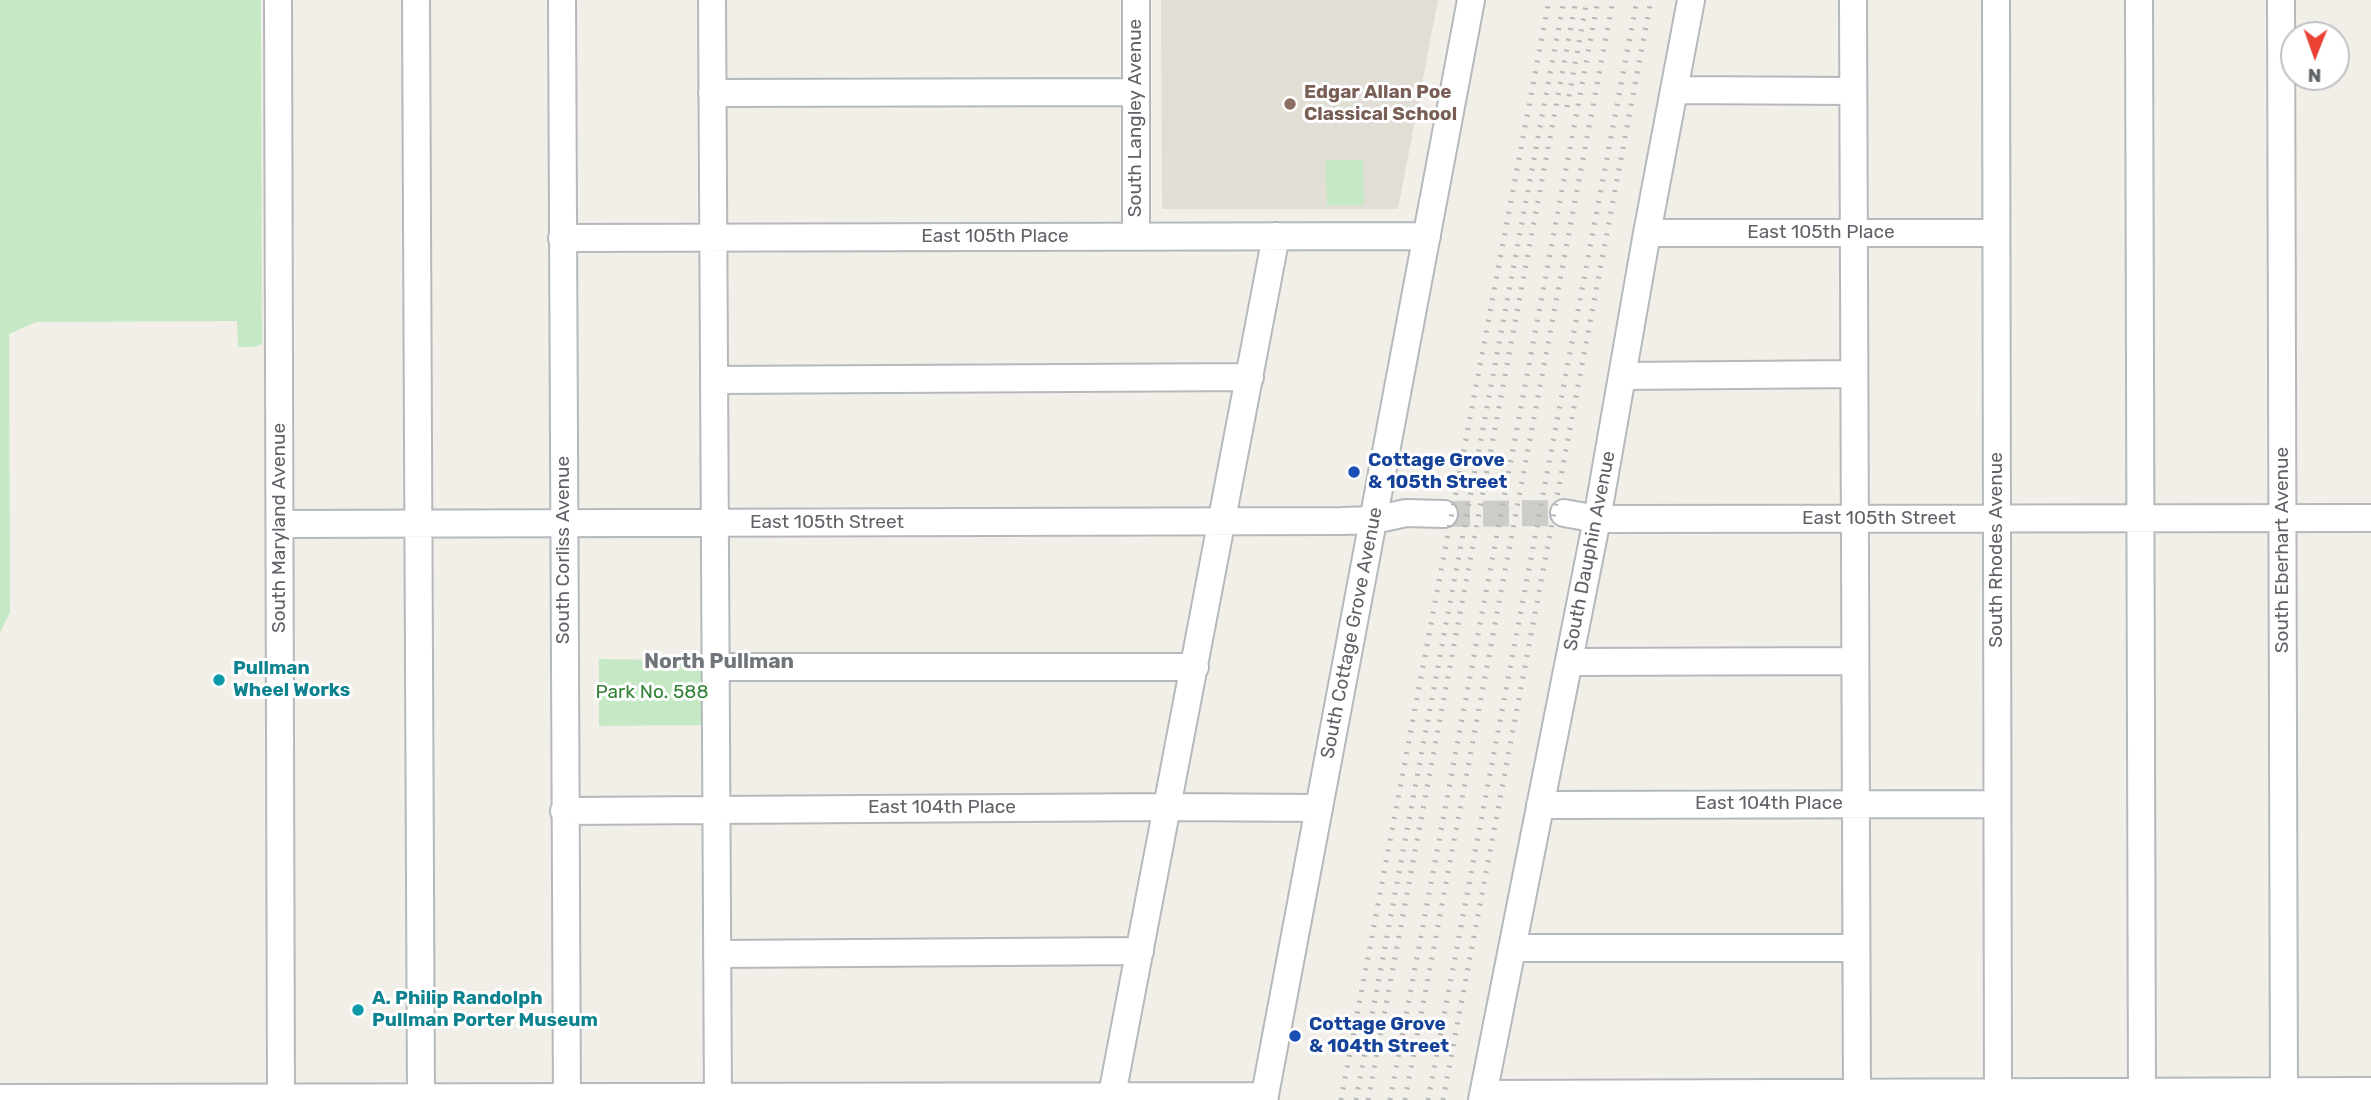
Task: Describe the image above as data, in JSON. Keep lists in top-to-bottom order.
{
  "streets": {
    "street": [
      "South Langley Avenue",
      "East 105th Place",
      "East 105th Street",
      "South Maryland Avenue",
      "South Corliss Avenue",
      "South Rhodes Avenue",
      "South Eberhart Avenue",
      "South Dauphin Avenue",
      "South Cottage Grove Avenue",
      "East 104th Place"
    ]
  },
  "crossings": [
    ["South Langley Avenue", "East 105th Place"],
    ["East 105th Place", "South Corliss Avenue"],
    ["East 105th Place", "South Rhodes Avenue"],
    ["East 105th Place", "South Dauphin Avenue"],
    ["East 105th Place", "South Cottage Grove Avenue"],
    ["East 105th Street", "South Maryland Avenue"],
    ["East 105th Street", "South Corliss Avenue"],
    ["East 105th Street", "South Rhodes Avenue"],
    ["East 105th Street", "South Eberhart Avenue"],
    ["East 105th Street", "South Dauphin Avenue"],
    ["East 105th Street", "South Cottage Grove Avenue"],
    ["South Corliss Avenue", "East 104th Place"],
    ["South Rhodes Avenue", "East 104th Place"],
    ["South Dauphin Avenue", "East 104th Place"],
    ["South Cottage Grove Avenue", "East 104th Place"]
  ],
  "districts": ["North Pullman"],
  "parks": ["Park No. 588"],
  "places": [
    "Edgar Allan Poe Classical School",
    "Cottage Grove & 105th Street",
    "Pullman Wheel Works",
    "A. Philip Randolph Pullman Porter Museum",
    "Cottage Grove & 104th Street"
  ],
  "north": "bottom"
}
